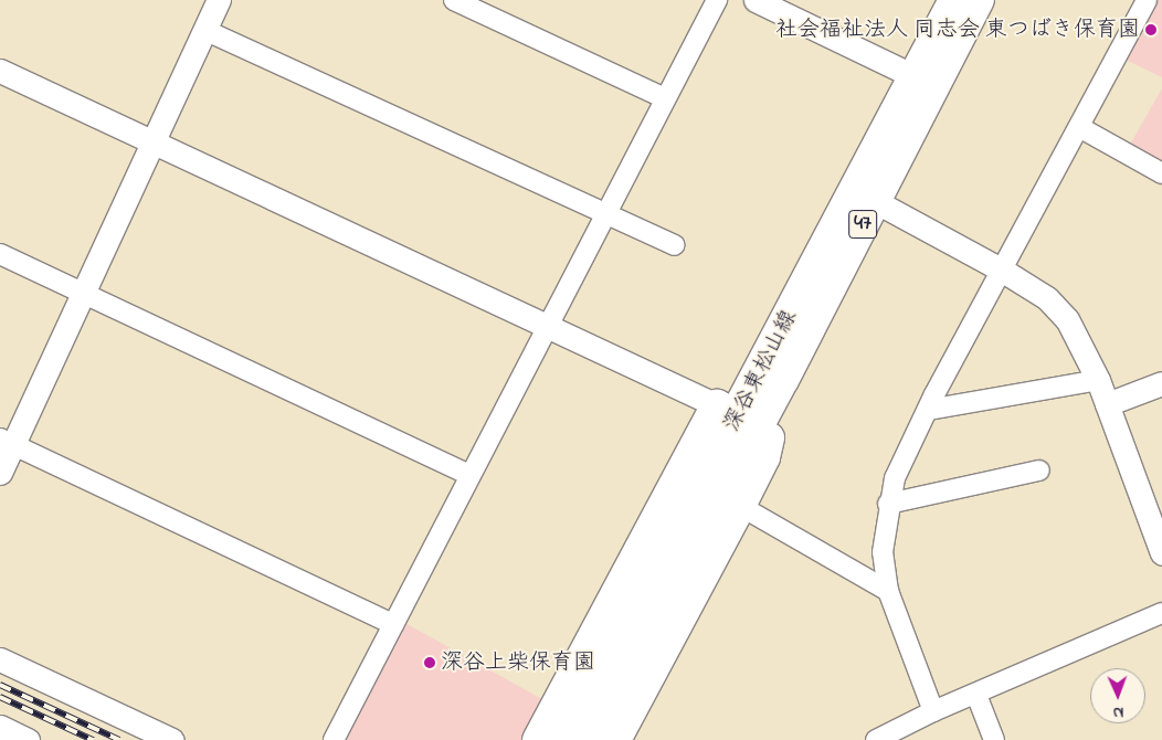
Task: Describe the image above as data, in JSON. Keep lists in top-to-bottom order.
{
  "streets": {
    "main road": ["47", "深谷東松山線"]
  },
  "places": ["社会福祉法人 同志会 東つばき保育園", "深谷上柴保育園"],
  "north": "bottom"
}
